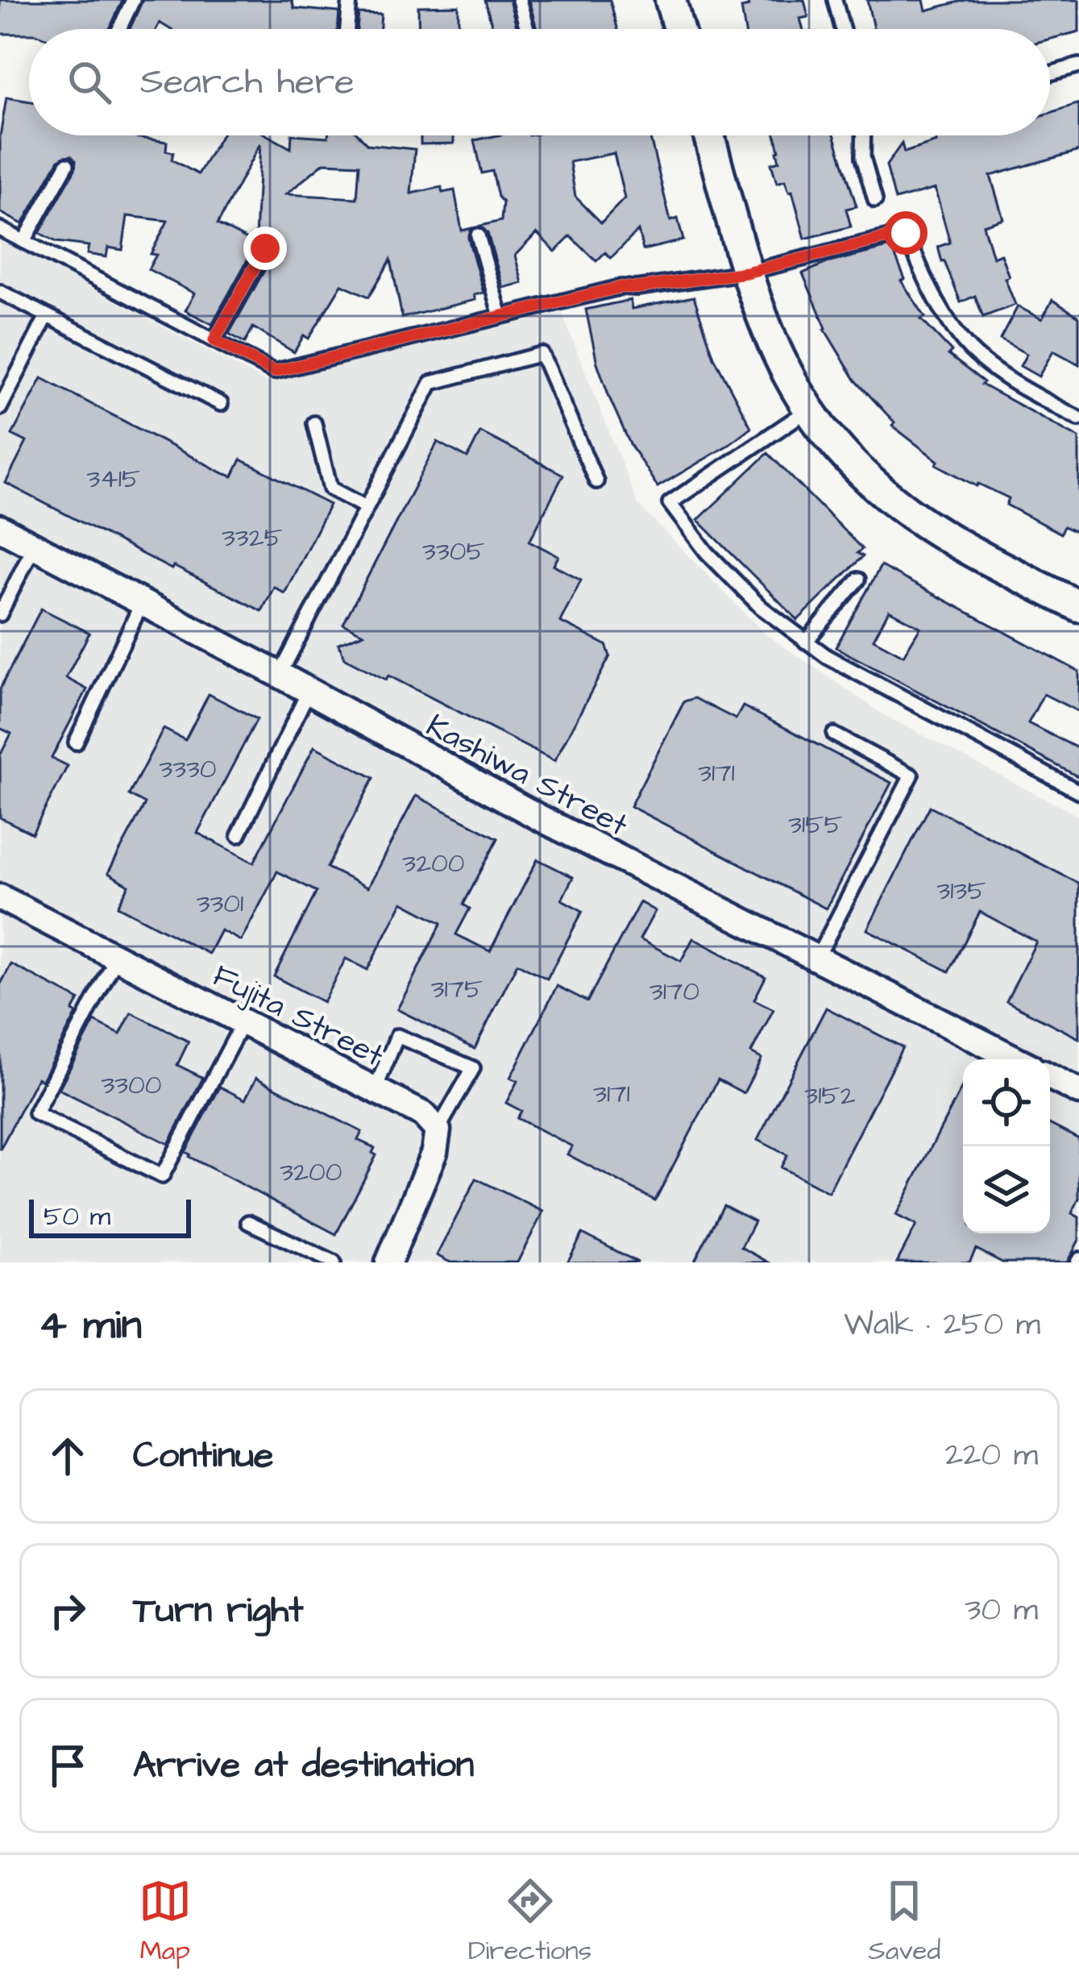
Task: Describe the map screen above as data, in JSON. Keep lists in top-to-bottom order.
{
  "streets": {
    "street": ["Kashiwa Street", "Fujita Street"]
  },
  "house_numbers": [
    "3415",
    "3325",
    "3305",
    "3330",
    "3171",
    "3155",
    "3200",
    "3135",
    "3301",
    "3175",
    "3170",
    "3300",
    "3171",
    "3152",
    "3200"
  ],
  "scale_bar": "50 m",
  "page": {
    "search": "Search here",
    "scale": "50 m",
    "heading": ["4 min", "Walk · 250 m"],
    "list": [
      ["Continue", "220 m"],
      ["Turn right", "30 m"],
      "Arrive at destination"
    ],
    "nav": ["Map", "Directions", "Saved"]
  }
}
